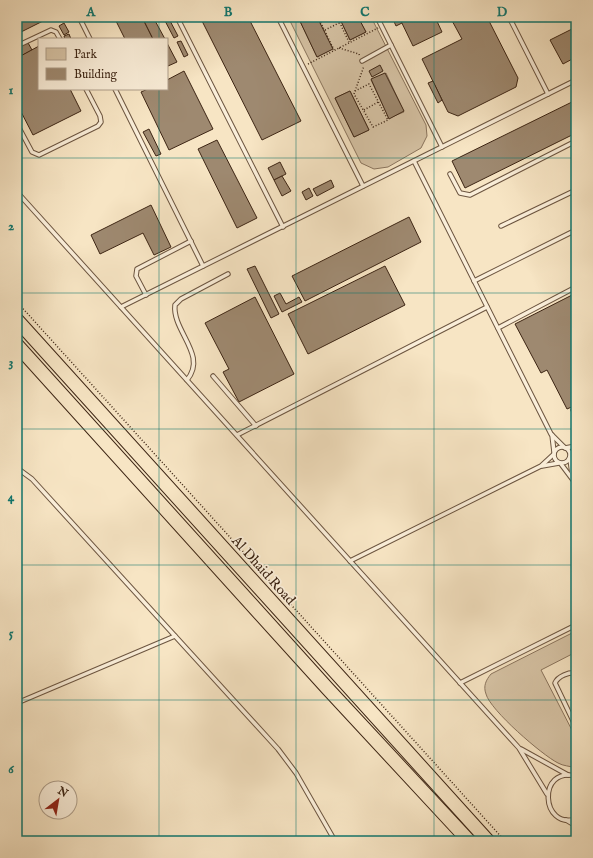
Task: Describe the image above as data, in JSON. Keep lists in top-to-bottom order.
{
  "streets": {
    "highway": ["Al Dhaid Road"]
  },
  "legend": ["Park", "Building"],
  "north": "top right",
  "grid": {
    "columns": [
      "A",
      "B",
      "C",
      "D"
    ],
    "rows": [
      "1",
      "2",
      "3",
      "4",
      "5",
      "6"
    ]
  }
}
